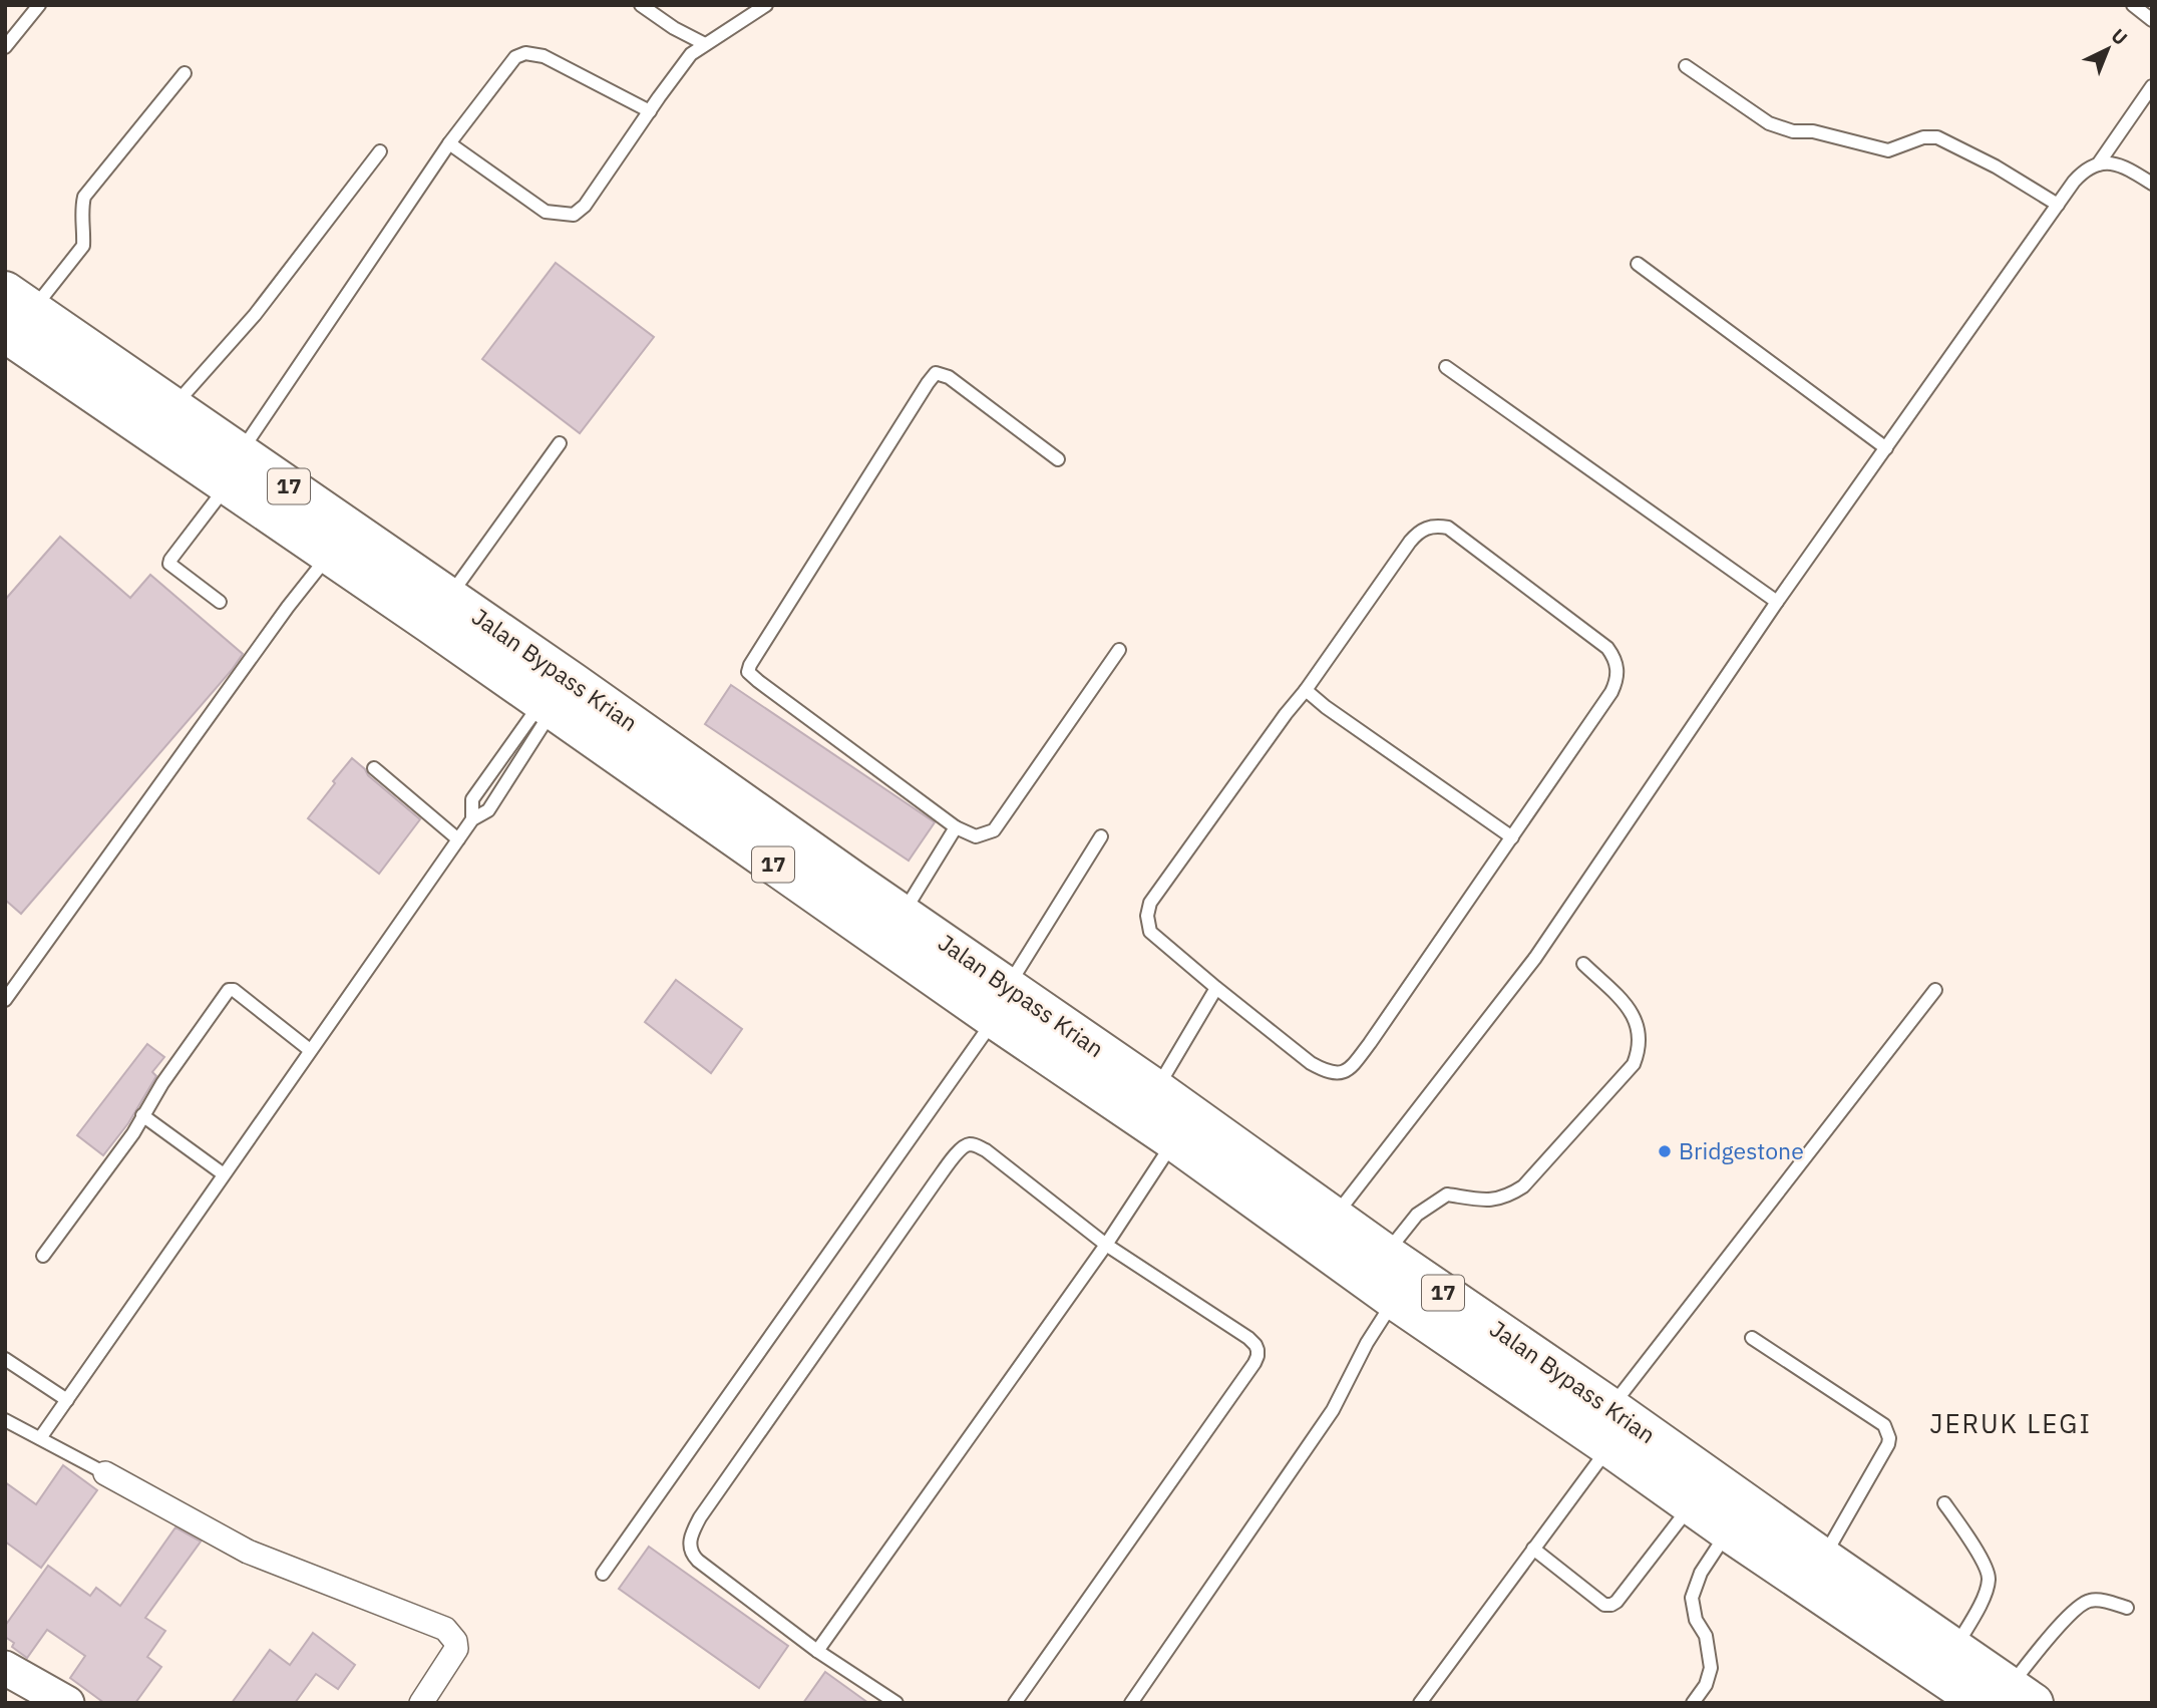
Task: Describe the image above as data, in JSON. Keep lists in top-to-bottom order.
{
  "streets": {
    "highway": ["17", "Jalan Bypass Krian"]
  },
  "districts": ["JERUK LEGI"],
  "places": ["Bridgestone"],
  "north": "top right"
}
